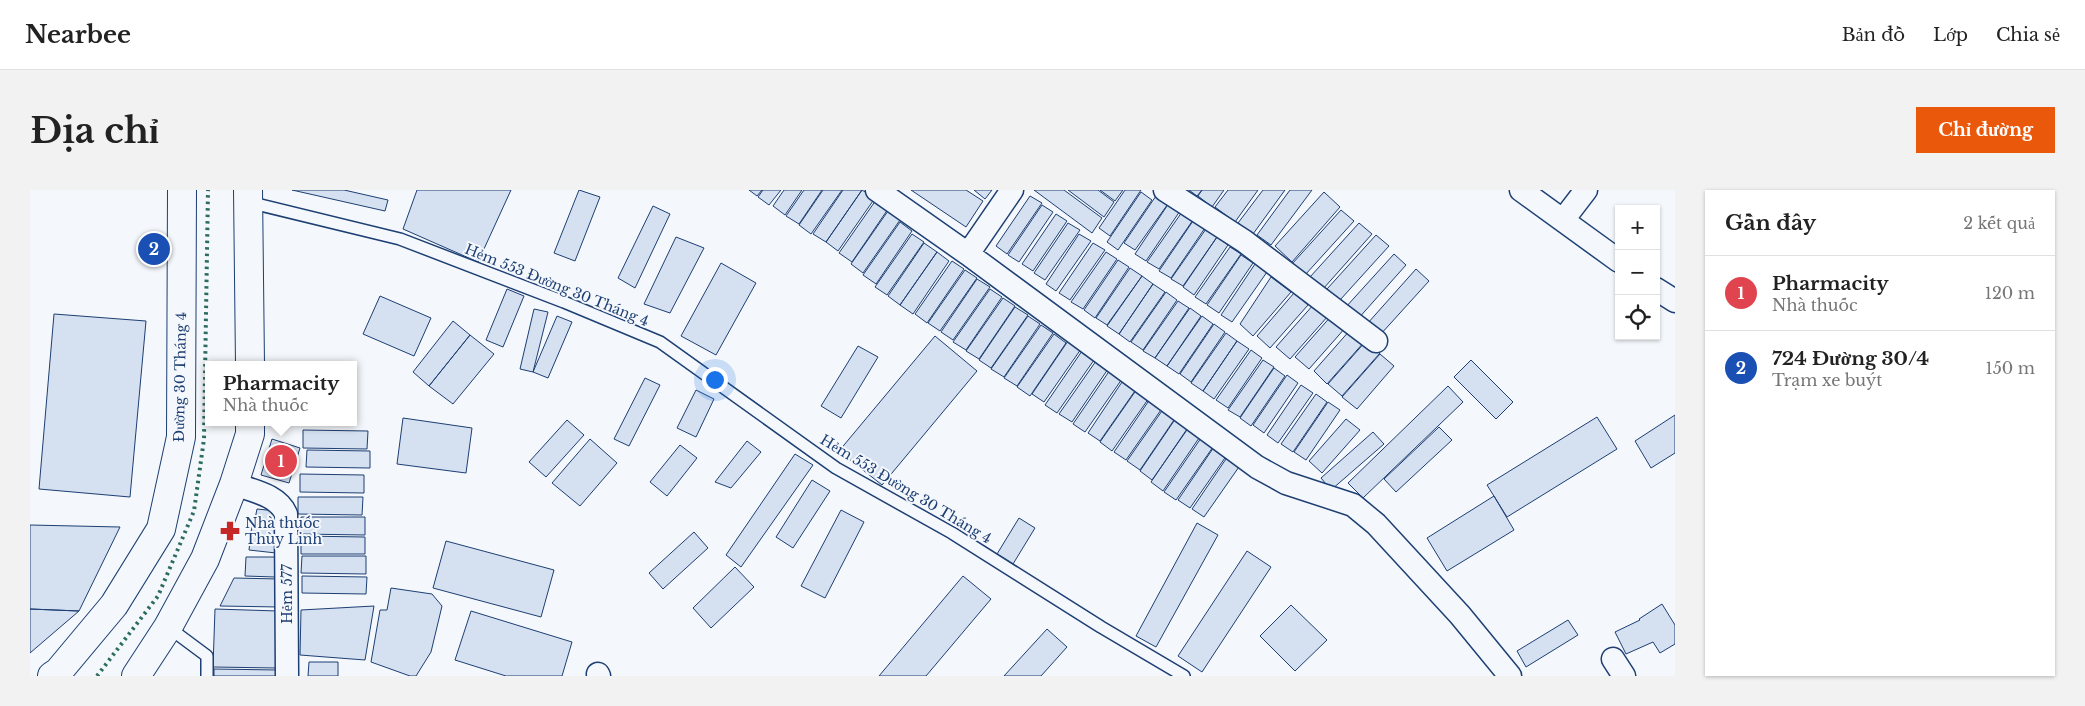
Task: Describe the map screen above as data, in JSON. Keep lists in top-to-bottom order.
{
  "streets": {
    "main road": ["Đường 30 Tháng 4"],
    "street": ["Hẻm 577"],
    "lane": ["Hẻm 553 Đường 30 Tháng 4"]
  },
  "places": {
    "pharmacy": ["Nhà thuốc Thùy Linh"]
  },
  "page": {
    "header": "Nearbee",
    "nav": ["Bản đồ", "Lớp", "Chia sẻ"],
    "buttons": "Chỉ đường",
    "title": "Địa chỉ",
    "heading": ["Gần đây", "2 kết quả"],
    "map_buttons": ["+", "−"],
    "pins": ["2", "1"],
    "list": [
      {
        "mark": "1",
        "name": "Pharmacity",
        "note": "Nhà thuốc",
        "value": "120 m"
      },
      {
        "mark": "2",
        "name": "724 Đường 30/4",
        "note": "Trạm xe buýt",
        "value": "150 m"
      }
    ],
    "popup": ["Pharmacity", "Nhà thuốc"]
  }
}
